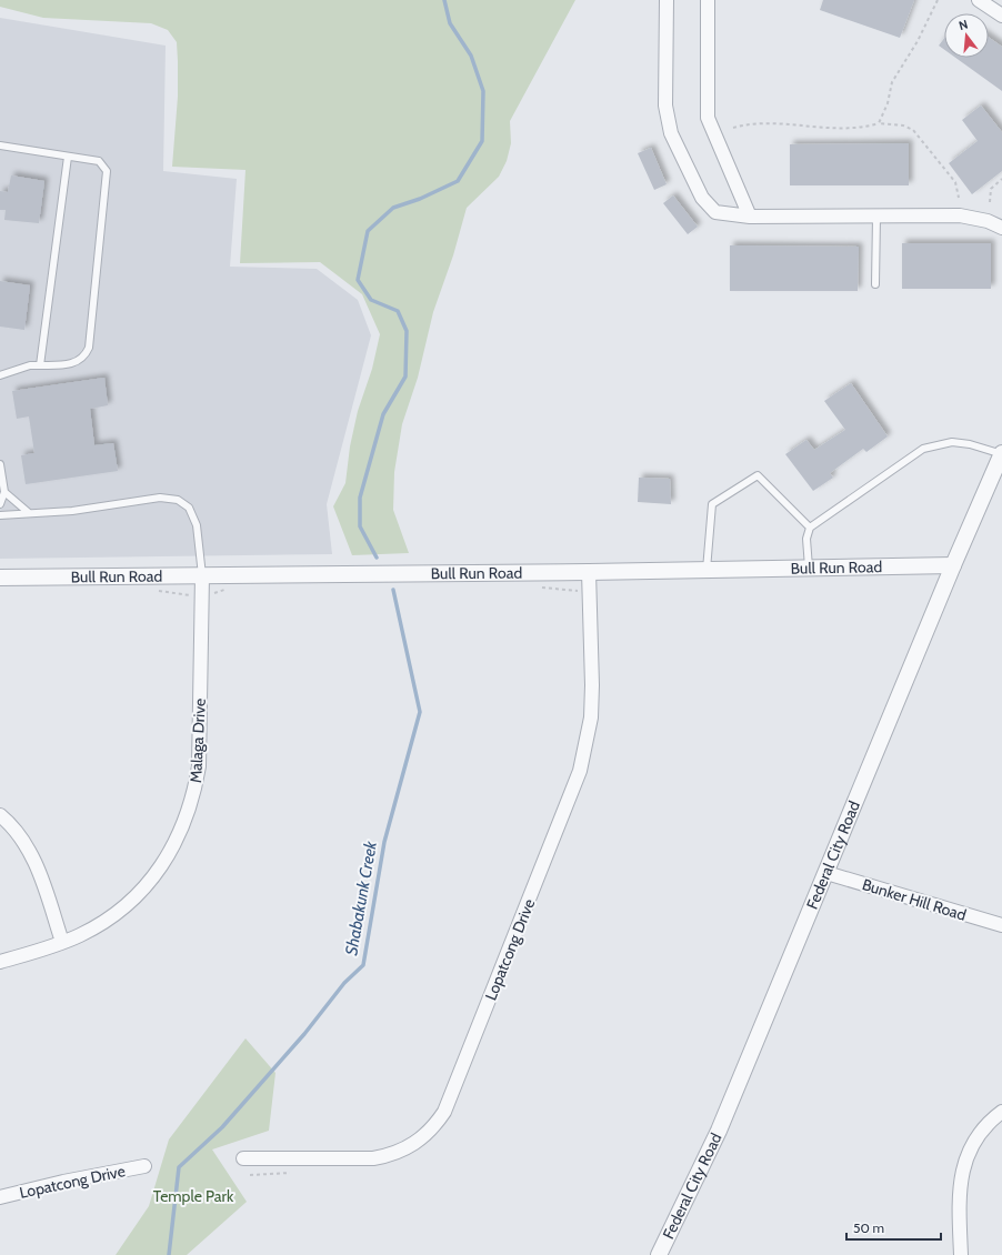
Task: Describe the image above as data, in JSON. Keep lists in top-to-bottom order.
{
  "streets": {
    "street": [
      "Bull Run Road",
      "Malaga Drive",
      "Federal City Road",
      "Bunker Hill Road",
      "Lopatcong Drive"
    ]
  },
  "crossings": [
    ["Bull Run Road", "Malaga Drive"],
    ["Bull Run Road", "Federal City Road"],
    ["Bull Run Road", "Lopatcong Drive"],
    ["Federal City Road", "Bunker Hill Road"]
  ],
  "water": ["Shabakunk Creek"],
  "parks": ["Temple Park"],
  "scale_bar": "50 m",
  "north": "top"
}
